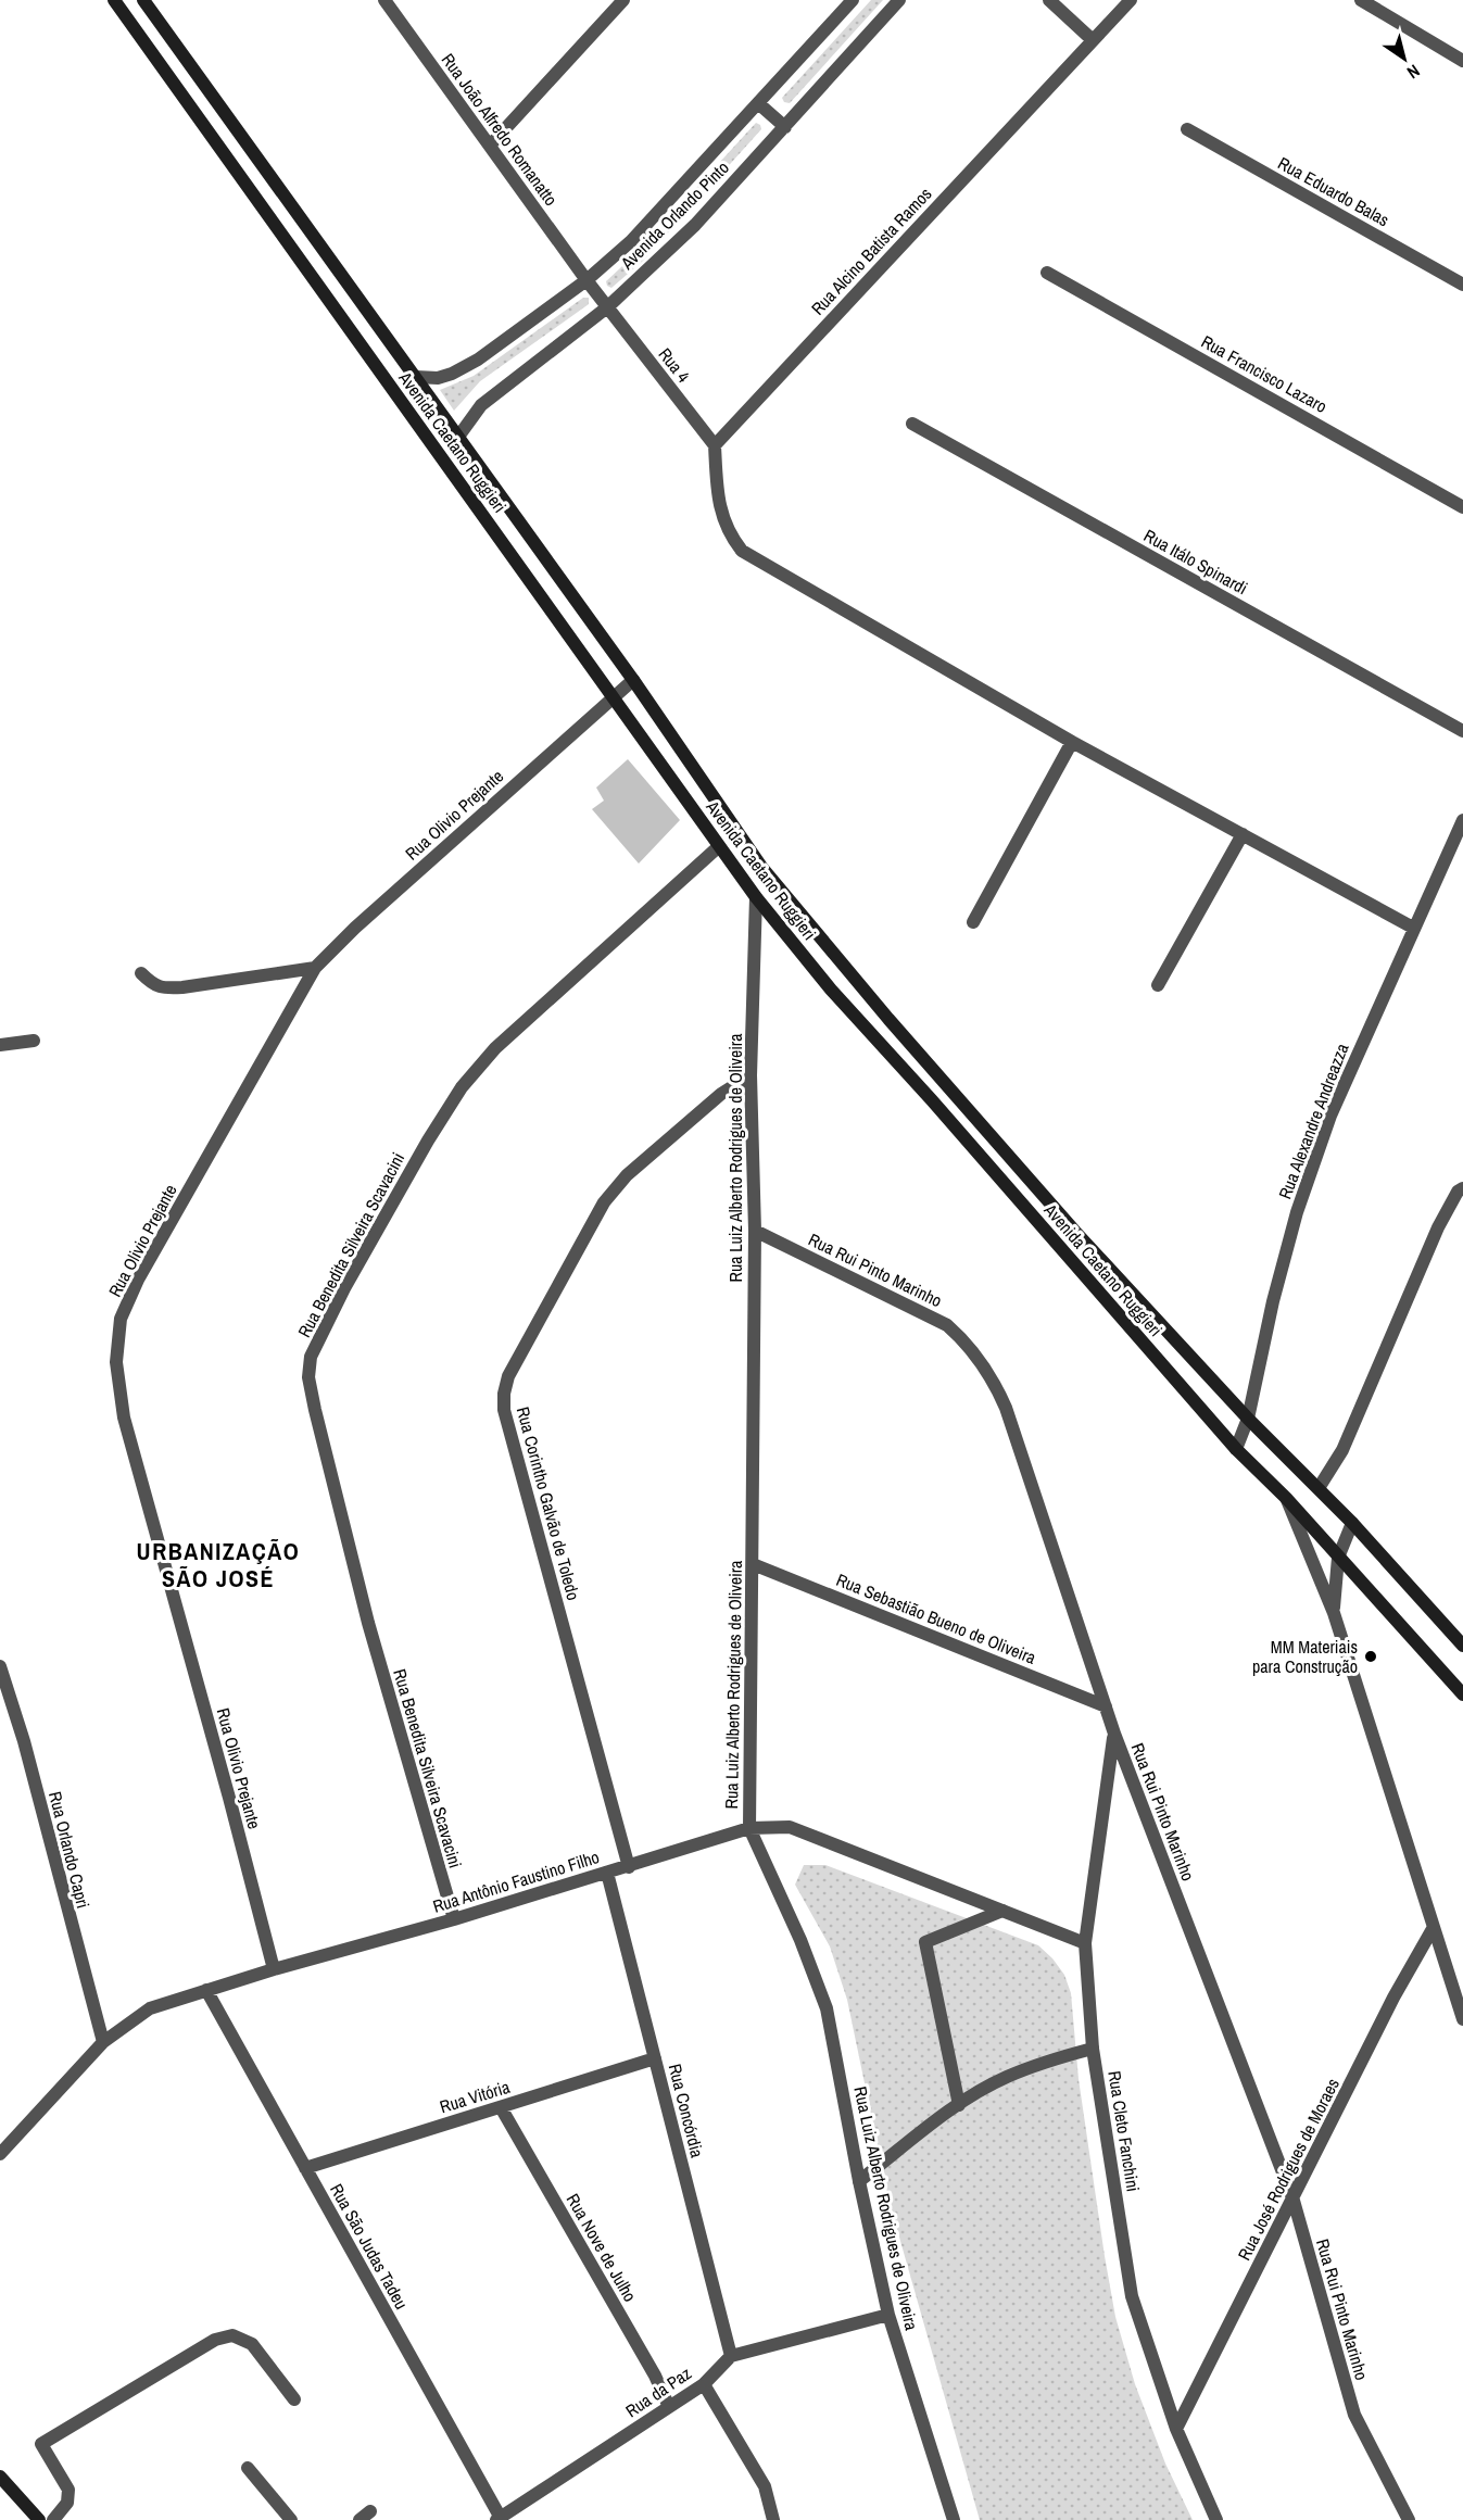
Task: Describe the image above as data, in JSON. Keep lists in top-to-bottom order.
{
  "streets": {
    "main road": ["Avenida Caetano Ruggieri"],
    "street": [
      "Rua João Alfredo Romanatto",
      "Rua Eduardo Balas",
      "Avenida Orlando Pinto",
      "Rua Alcino Batista Ramos",
      "Rua 4",
      "Rua Francisco Lazaro",
      "Rua Itálo Spinardi",
      "Rua Olivio Prejante",
      "Rua Alexandre Andreazza",
      "Rua Luiz Alberto Rodrigues de Oliveira",
      "Rua Benedita Silveira Scavacini",
      "Rua Rui Pinto Marinho",
      "Rua Corintho Galvão de Toledo",
      "Rua Sebastião Bueno de Oliveira",
      "Rua Orlando Capri",
      "Rua Antônio Faustino Filho",
      "Rua Vitória",
      "Rua Concórdia",
      "Rua Cleto Fanchini",
      "Rua José Rodrigues de Moraes",
      "Rua São Judas Tadeu",
      "Rua Nove de Julho",
      "Rua da Paz"
    ]
  },
  "crossings": [
    ["Rua João Alfredo Romanatto", "Avenida Orlando Pinto"],
    ["Rua João Alfredo Romanatto", "Rua 4"],
    ["Avenida Orlando Pinto", "Rua 4"],
    ["Avenida Orlando Pinto", "Avenida Caetano Ruggieri"],
    ["Rua Alcino Batista Ramos", "Rua 4"],
    ["Avenida Caetano Ruggieri", "Rua Olivio Prejante"],
    ["Avenida Caetano Ruggieri", "Rua Alexandre Andreazza"],
    ["Avenida Caetano Ruggieri", "Rua Luiz Alberto Rodrigues de Oliveira"],
    ["Avenida Caetano Ruggieri", "Rua Benedita Silveira Scavacini"],
    ["Rua Olivio Prejante", "Rua Antônio Faustino Filho"],
    ["Rua Luiz Alberto Rodrigues de Oliveira", "Rua Rui Pinto Marinho"],
    ["Rua Luiz Alberto Rodrigues de Oliveira", "Rua Corintho Galvão de Toledo"],
    ["Rua Luiz Alberto Rodrigues de Oliveira", "Rua Sebastião Bueno de Oliveira"],
    ["Rua Luiz Alberto Rodrigues de Oliveira", "Rua Antônio Faustino Filho"],
    ["Rua Benedita Silveira Scavacini", "Rua Antônio Faustino Filho"],
    ["Rua Rui Pinto Marinho", "Rua Sebastião Bueno de Oliveira"],
    ["Rua Rui Pinto Marinho", "Rua Cleto Fanchini"],
    ["Rua Rui Pinto Marinho", "Rua José Rodrigues de Moraes"],
    ["Rua Corintho Galvão de Toledo", "Rua Antônio Faustino Filho"],
    ["Rua Orlando Capri", "Rua Antônio Faustino Filho"],
    ["Rua Antônio Faustino Filho", "Rua Concórdia"],
    ["Rua Antônio Faustino Filho", "Rua Cleto Fanchini"],
    ["Rua Antônio Faustino Filho", "Rua São Judas Tadeu"],
    ["Rua Vitória", "Rua Concórdia"],
    ["Rua Vitória", "Rua São Judas Tadeu"],
    ["Rua Vitória", "Rua Nove de Julho"],
    ["Rua Concórdia", "Rua da Paz"],
    ["Rua Cleto Fanchini", "Rua José Rodrigues de Moraes"],
    ["Rua São Judas Tadeu", "Rua da Paz"],
    ["Rua Nove de Julho", "Rua da Paz"]
  ],
  "districts": ["URBANIZAÇÃO SÃO JOSÉ"],
  "places": ["MM Materiais para Construção"],
  "north": "bottom right"
}
